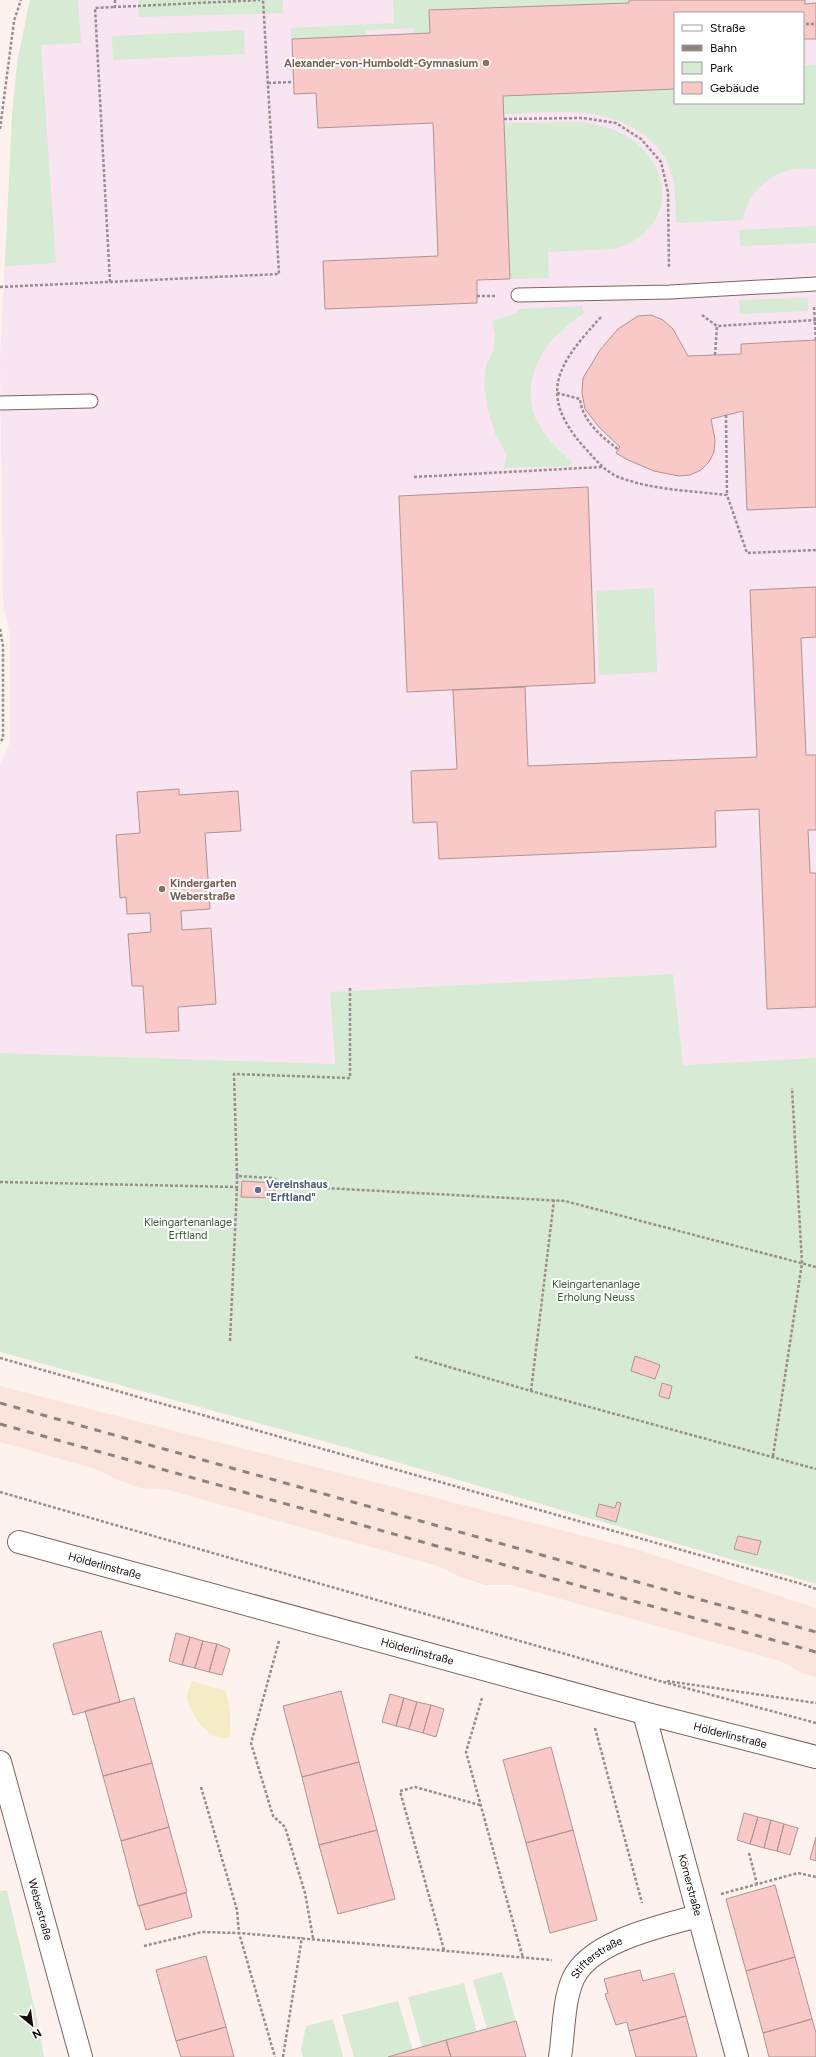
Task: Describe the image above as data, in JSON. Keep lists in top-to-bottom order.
{
  "streets": {
    "street": [
      "Hölderlinstraße",
      "Körnerstraße",
      "Weberstraße",
      "Stifterstraße"
    ]
  },
  "crossings": [
    ["Hölderlinstraße", "Körnerstraße"],
    ["Körnerstraße", "Stifterstraße"]
  ],
  "parks": ["Kleingartenanlage Erftland", "Kleingartenanlage Erholung Neuss"],
  "places": ["Alexander-von-Humboldt-Gymnasium", "Kindergarten Weberstraße", "Vereinshaus \"Erftland\""],
  "legend": [
    "Straße",
    "Bahn",
    "Park",
    "Gebäude"
  ],
  "north": "bottom right"
}
